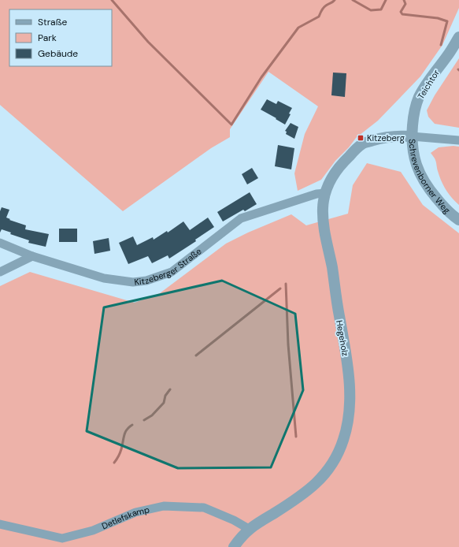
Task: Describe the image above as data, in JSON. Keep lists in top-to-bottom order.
{
  "streets": {
    "street": [
      "Teichtor",
      "Schrevenborner Weg",
      "Kitzeberger Straße",
      "Hegeholz",
      "Detlefskamp"
    ]
  },
  "crossings": [
    ["Teichtor", "Schrevenborner Weg"],
    ["Teichtor", "Hegeholz"],
    ["Schrevenborner Weg", "Hegeholz"],
    ["Kitzeberger Straße", "Hegeholz"],
    ["Hegeholz", "Detlefskamp"]
  ],
  "places": {
    "transit": ["Kitzeberg"]
  },
  "legend": ["Straße", "Park", "Gebäude"]
}
